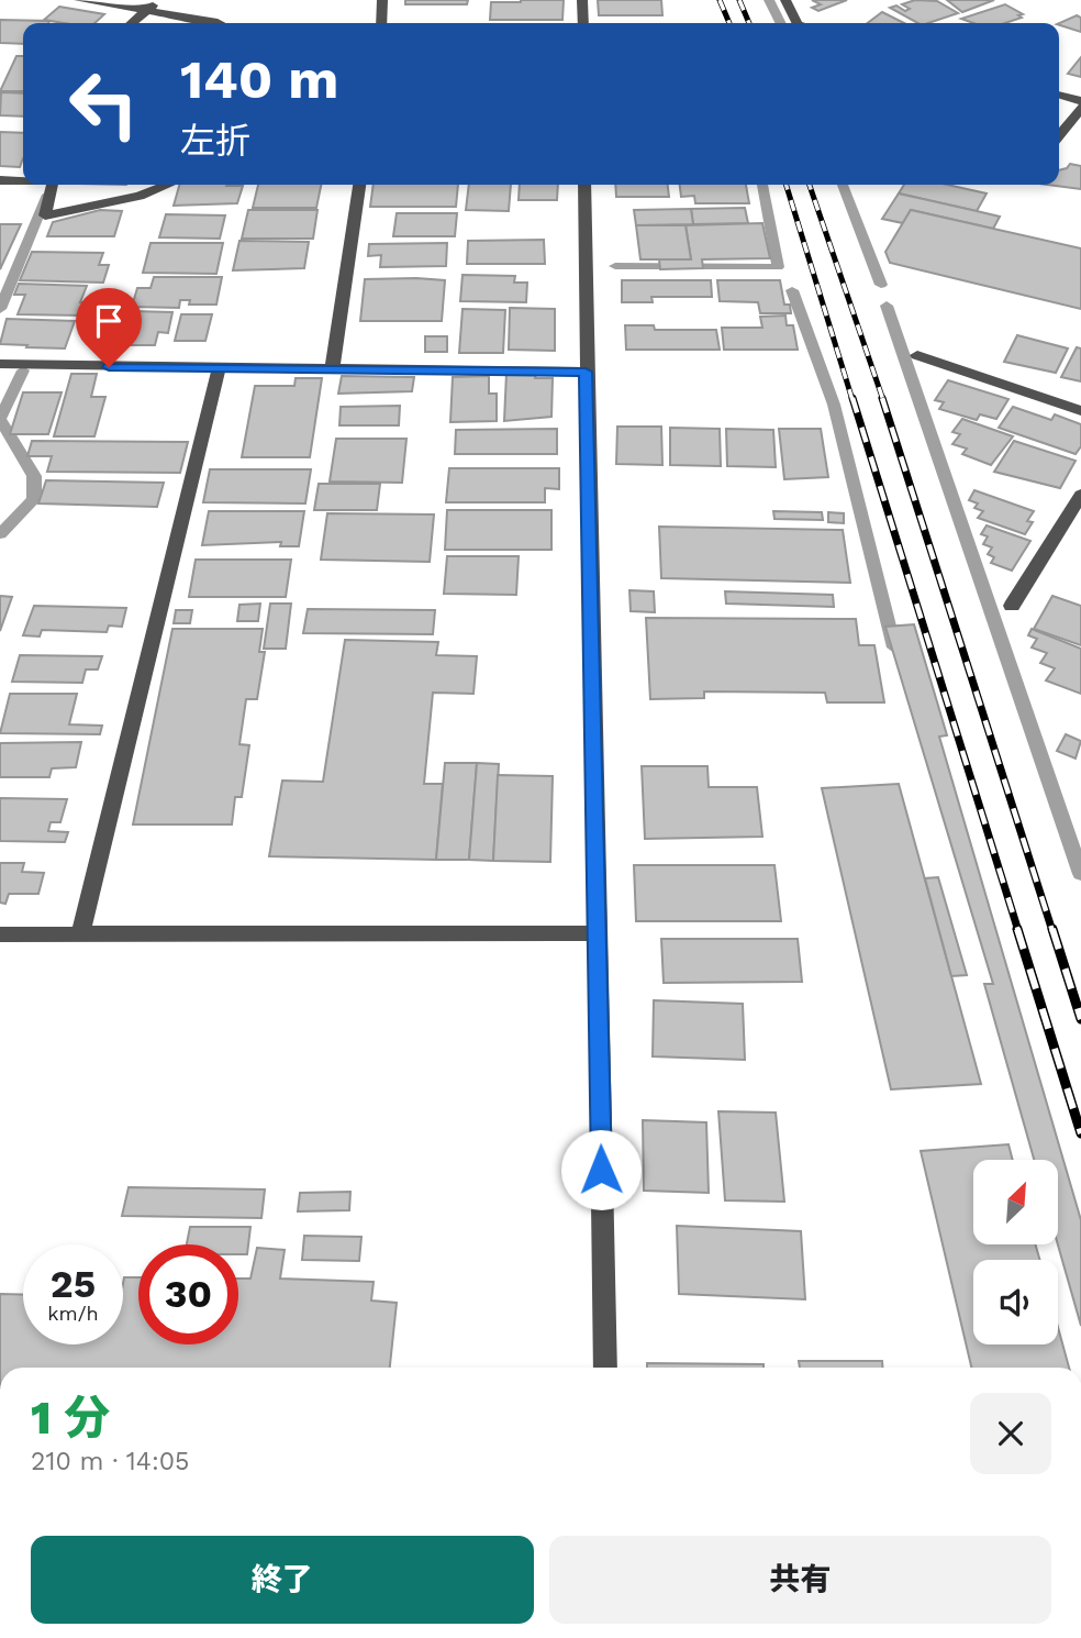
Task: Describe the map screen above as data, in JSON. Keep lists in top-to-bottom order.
{
  "north": "top right",
  "page": {
    "turn": ["140 m", "左折"],
    "speed": "25 km/h",
    "limit": "30",
    "heading": ["1 分", "210 m · 14:05"],
    "buttons": ["終了", "共有"]
  }
}
